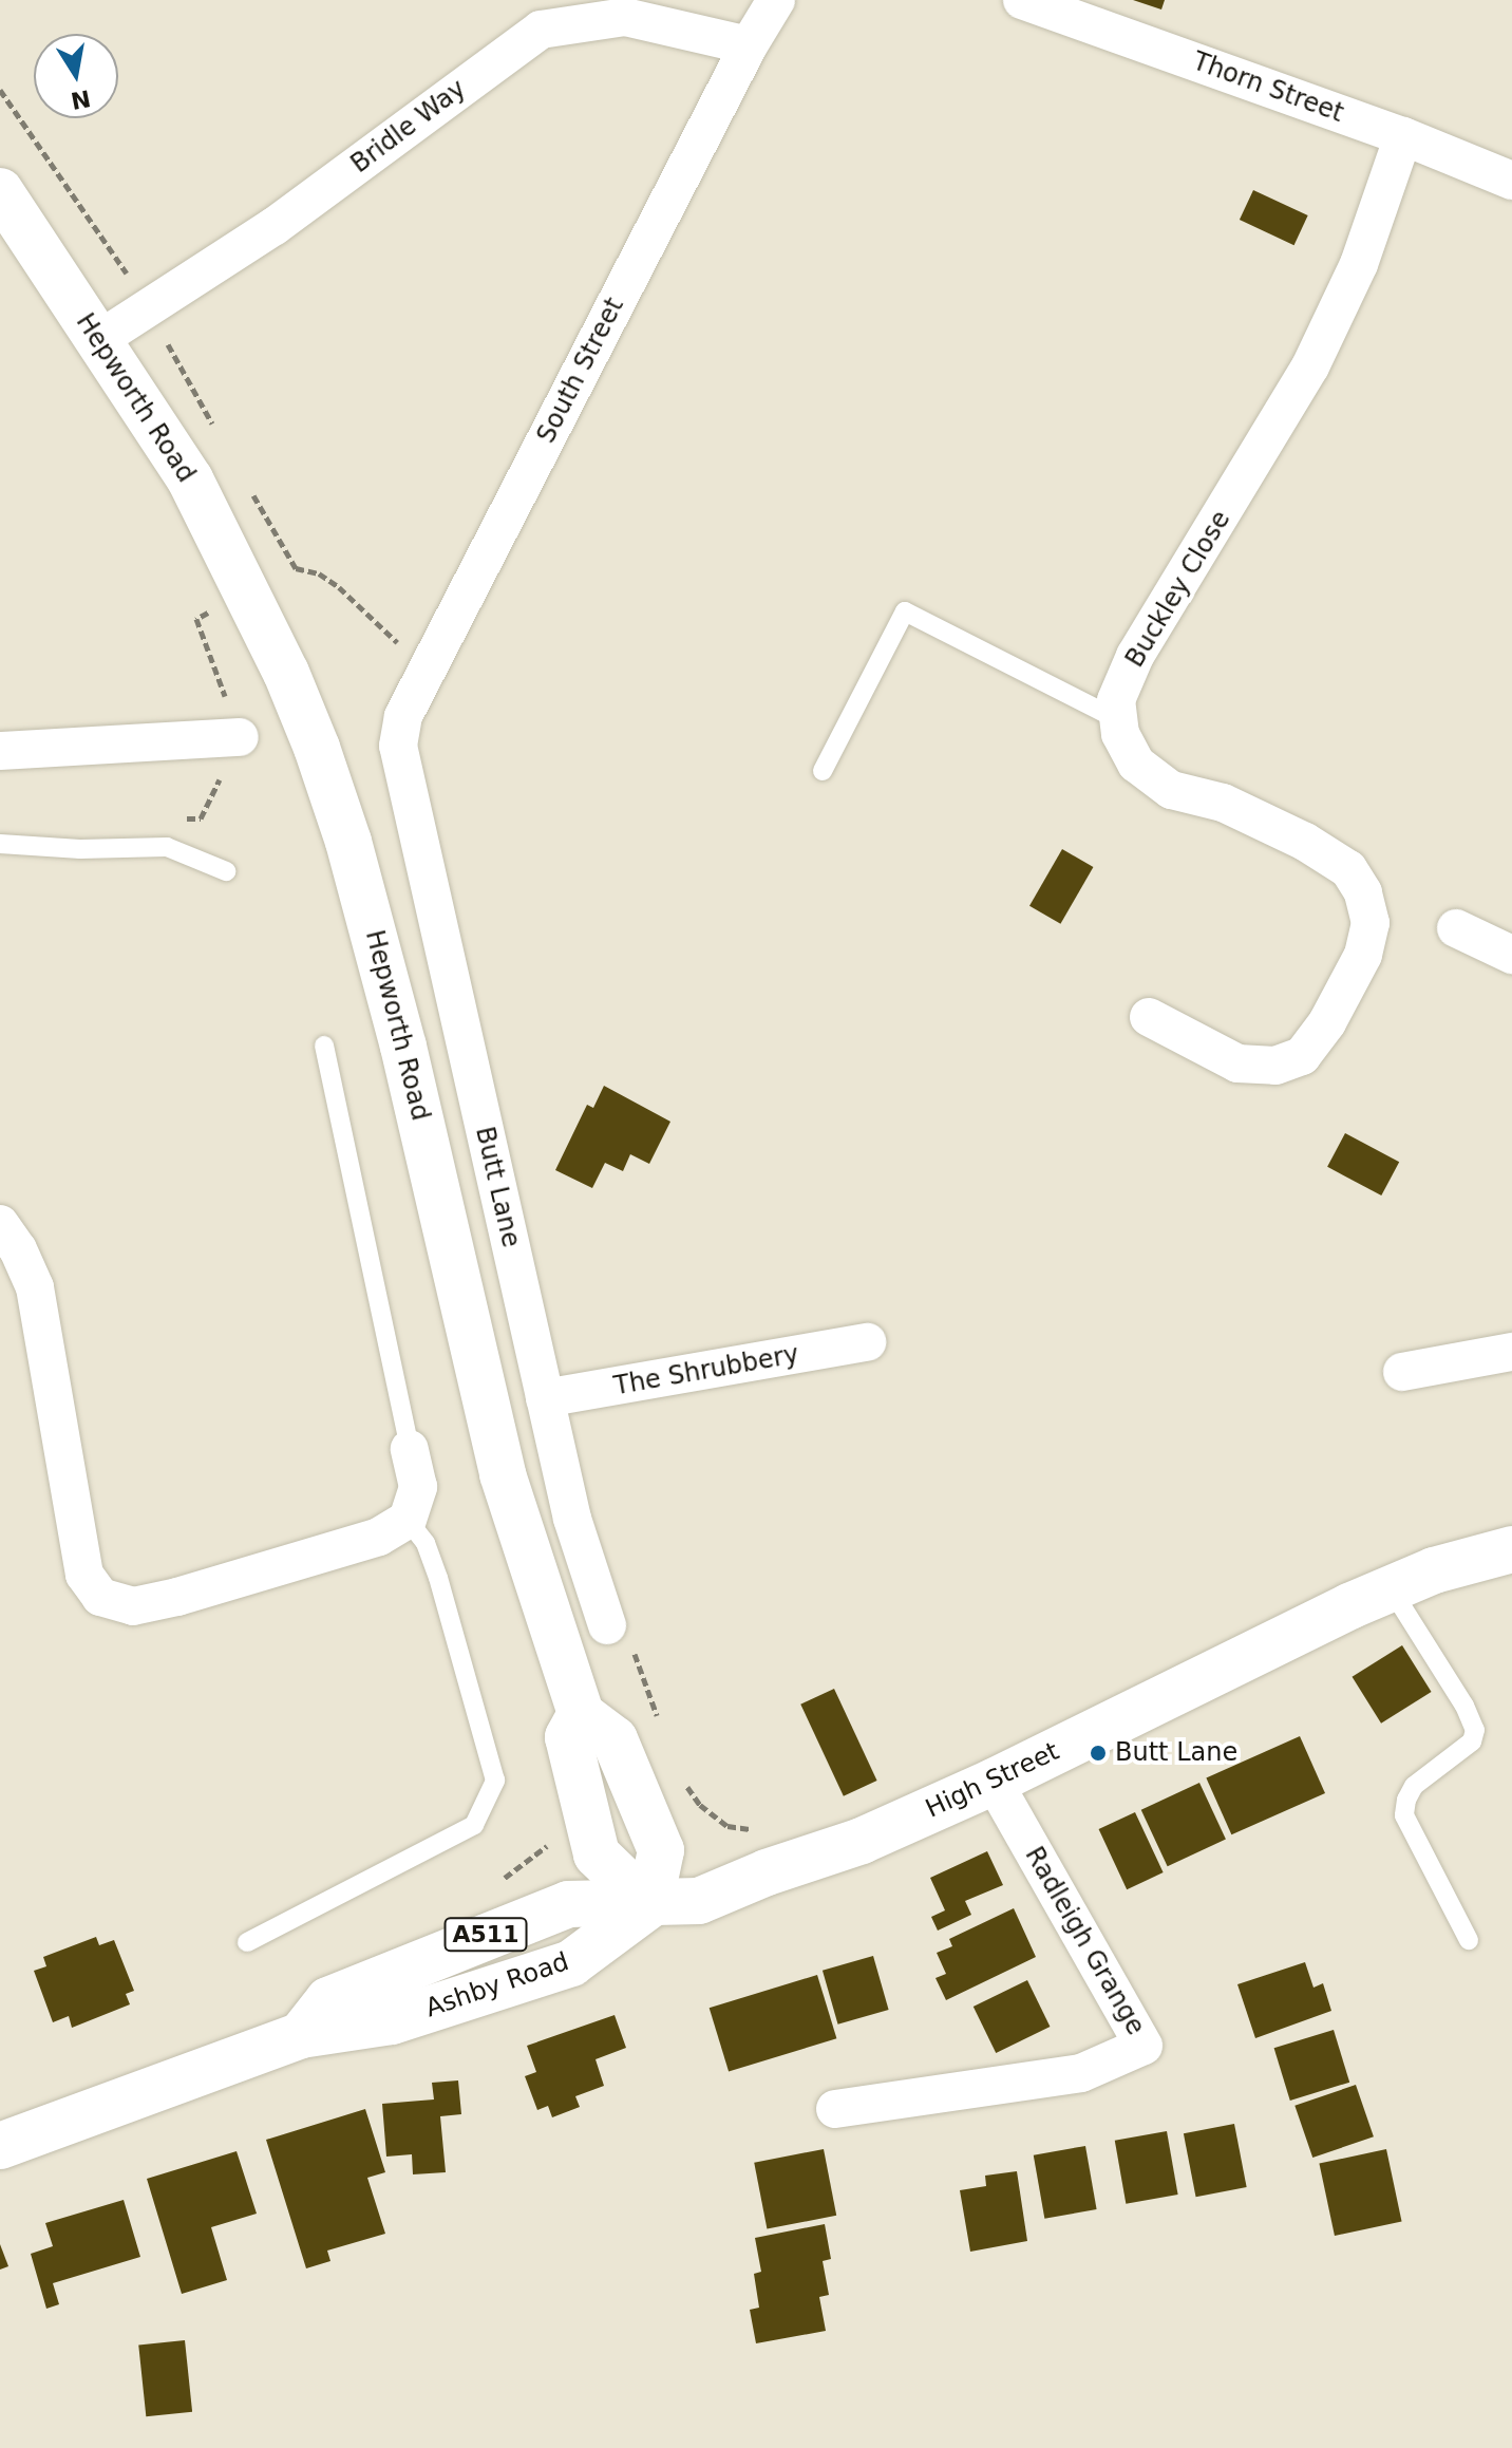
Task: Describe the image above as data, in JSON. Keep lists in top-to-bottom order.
{
  "streets": {
    "main road": [
      "Hepworth Road",
      "High Street",
      "A511",
      "Ashby Road"
    ],
    "street": [
      "Thorn Street",
      "Bridle Way",
      "South Street",
      "Buckley Close",
      "Butt Lane",
      "The Shrubbery",
      "Radleigh Grange"
    ]
  },
  "crossings": [
    ["Thorn Street", "Buckley Close"],
    ["Bridle Way", "South Street"],
    ["Bridle Way", "Hepworth Road"],
    ["South Street", "Butt Lane"],
    ["Butt Lane", "The Shrubbery"],
    ["High Street", "Radleigh Grange"],
    ["High Street", "Ashby Road"]
  ],
  "places": ["Butt Lane"],
  "north": "bottom"
}
